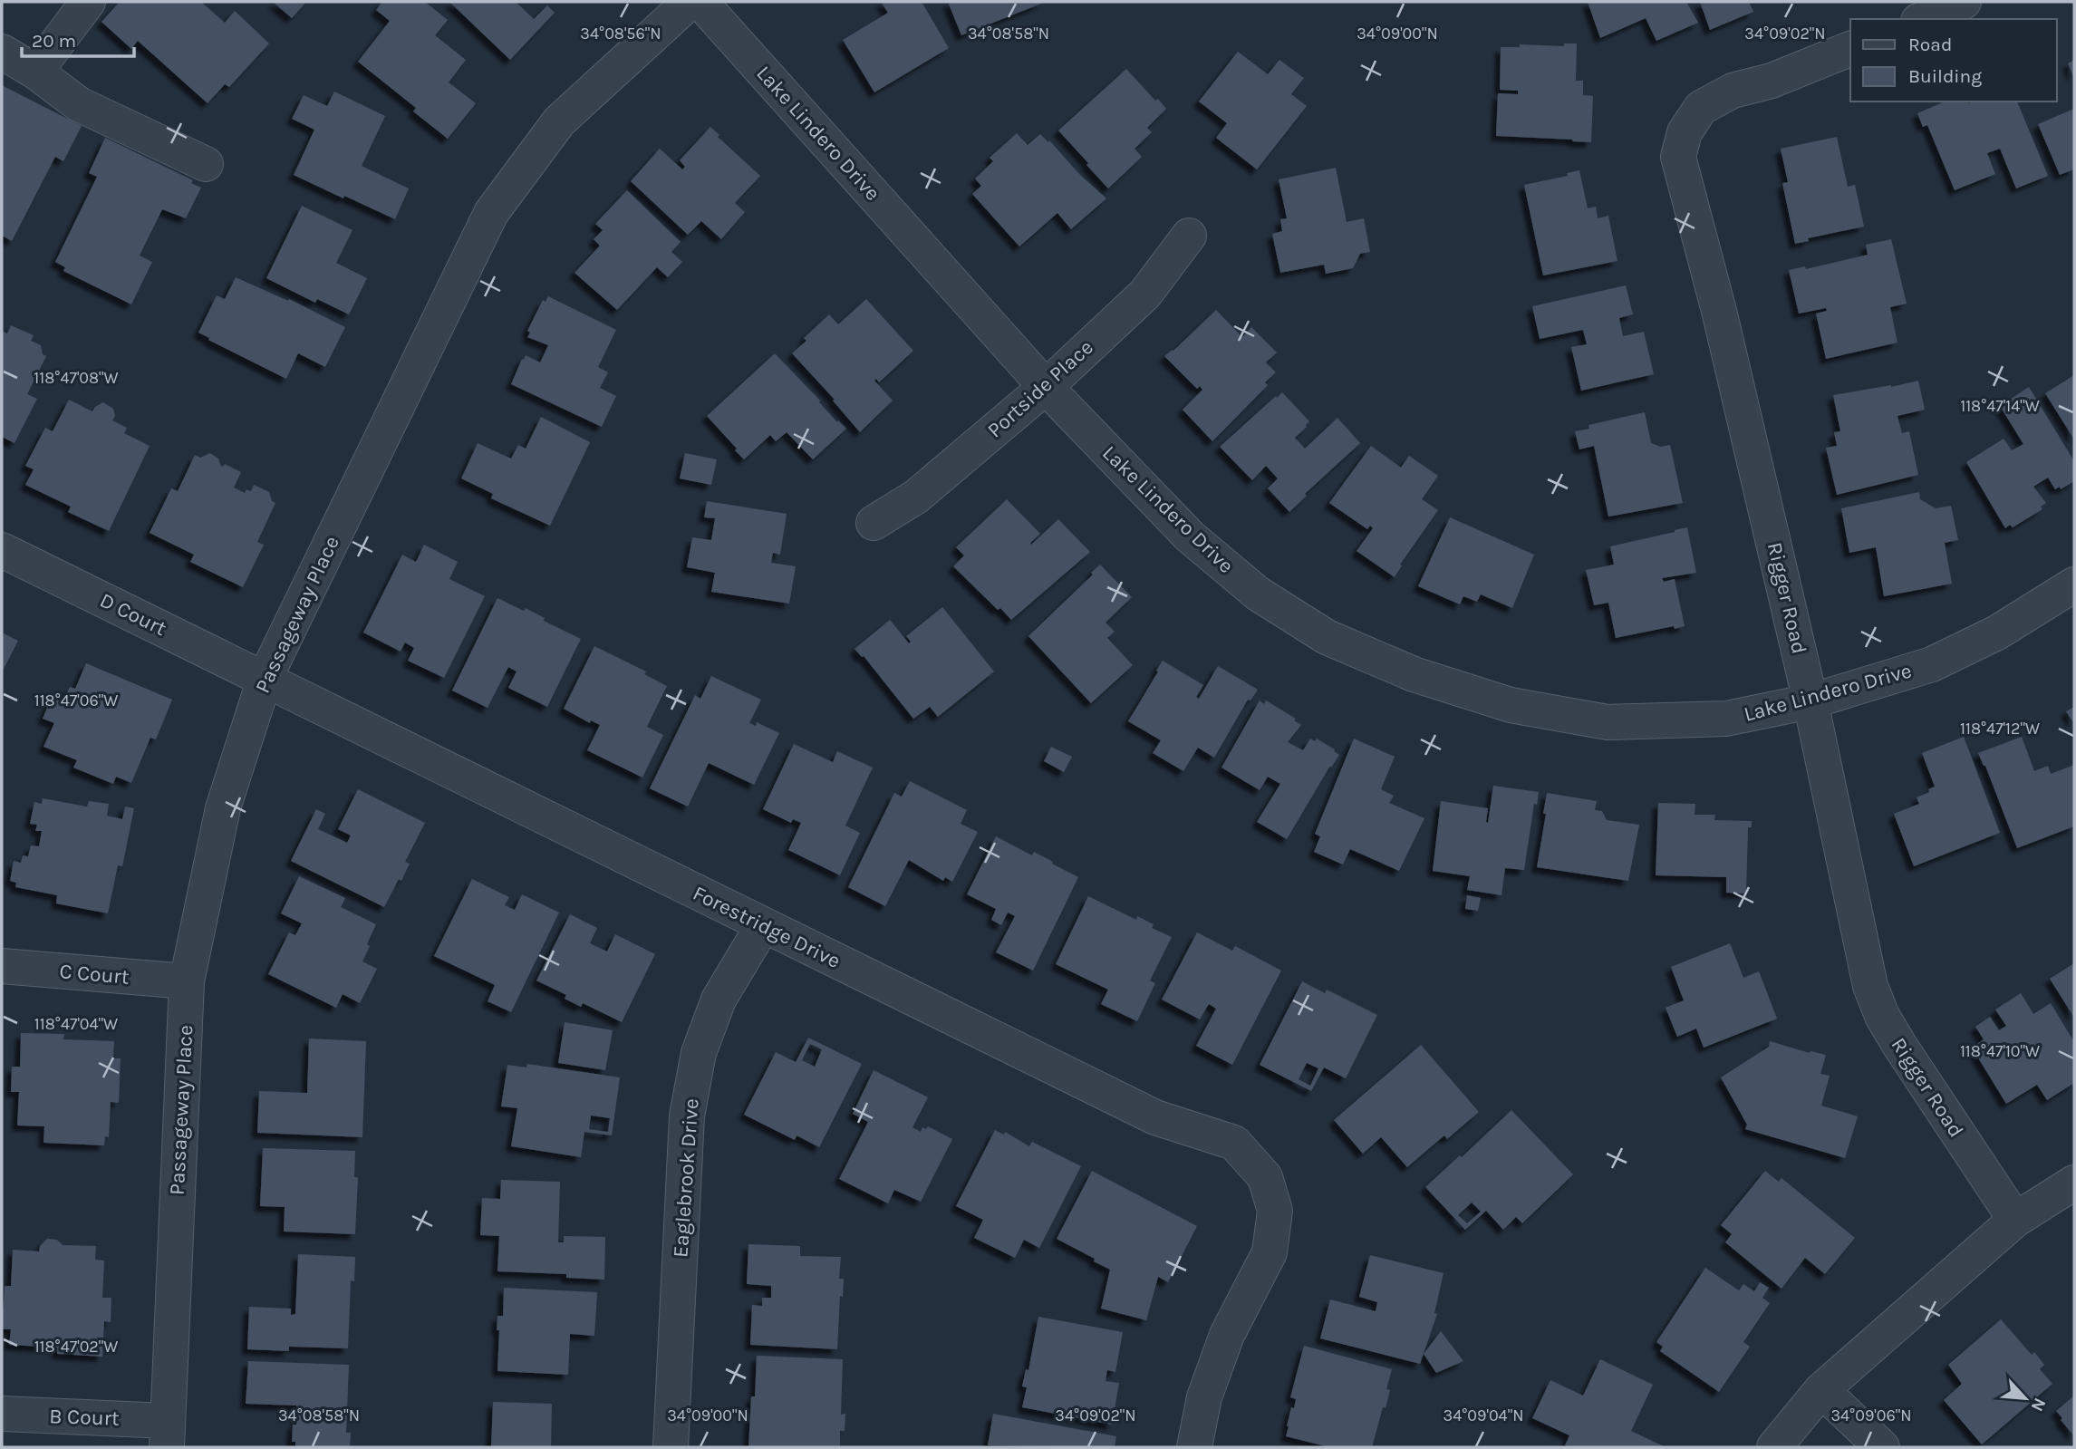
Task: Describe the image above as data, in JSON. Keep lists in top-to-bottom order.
{
  "streets": {
    "street": [
      "Lake Lindero Drive",
      "Portside Place",
      "Rigger Road",
      "D Court",
      "Passageway Place",
      "Forestridge Drive",
      "C Court",
      "Eaglebrook Drive",
      "B Court"
    ]
  },
  "crossings": [
    ["Lake Lindero Drive", "Portside Place"],
    ["Lake Lindero Drive", "Rigger Road"],
    ["D Court", "Passageway Place"],
    ["D Court", "Forestridge Drive"],
    ["Passageway Place", "Forestridge Drive"],
    ["Passageway Place", "C Court"],
    ["Passageway Place", "B Court"],
    ["Forestridge Drive", "Eaglebrook Drive"]
  ],
  "legend": ["Road", "Building"],
  "scale_bar": "20 m",
  "north": "bottom right",
  "coordinates": [
    "34°08'56\"N",
    "34°08'58\"N",
    "34°09'00\"N",
    "34°09'02\"N",
    "118°47'08\"W",
    "118°47'14\"W",
    "118°47'06\"W",
    "118°47'12\"W",
    "118°47'04\"W",
    "118°47'10\"W",
    "118°47'02\"W",
    "34°09'04\"N",
    "34°09'06\"N"
  ]
}
